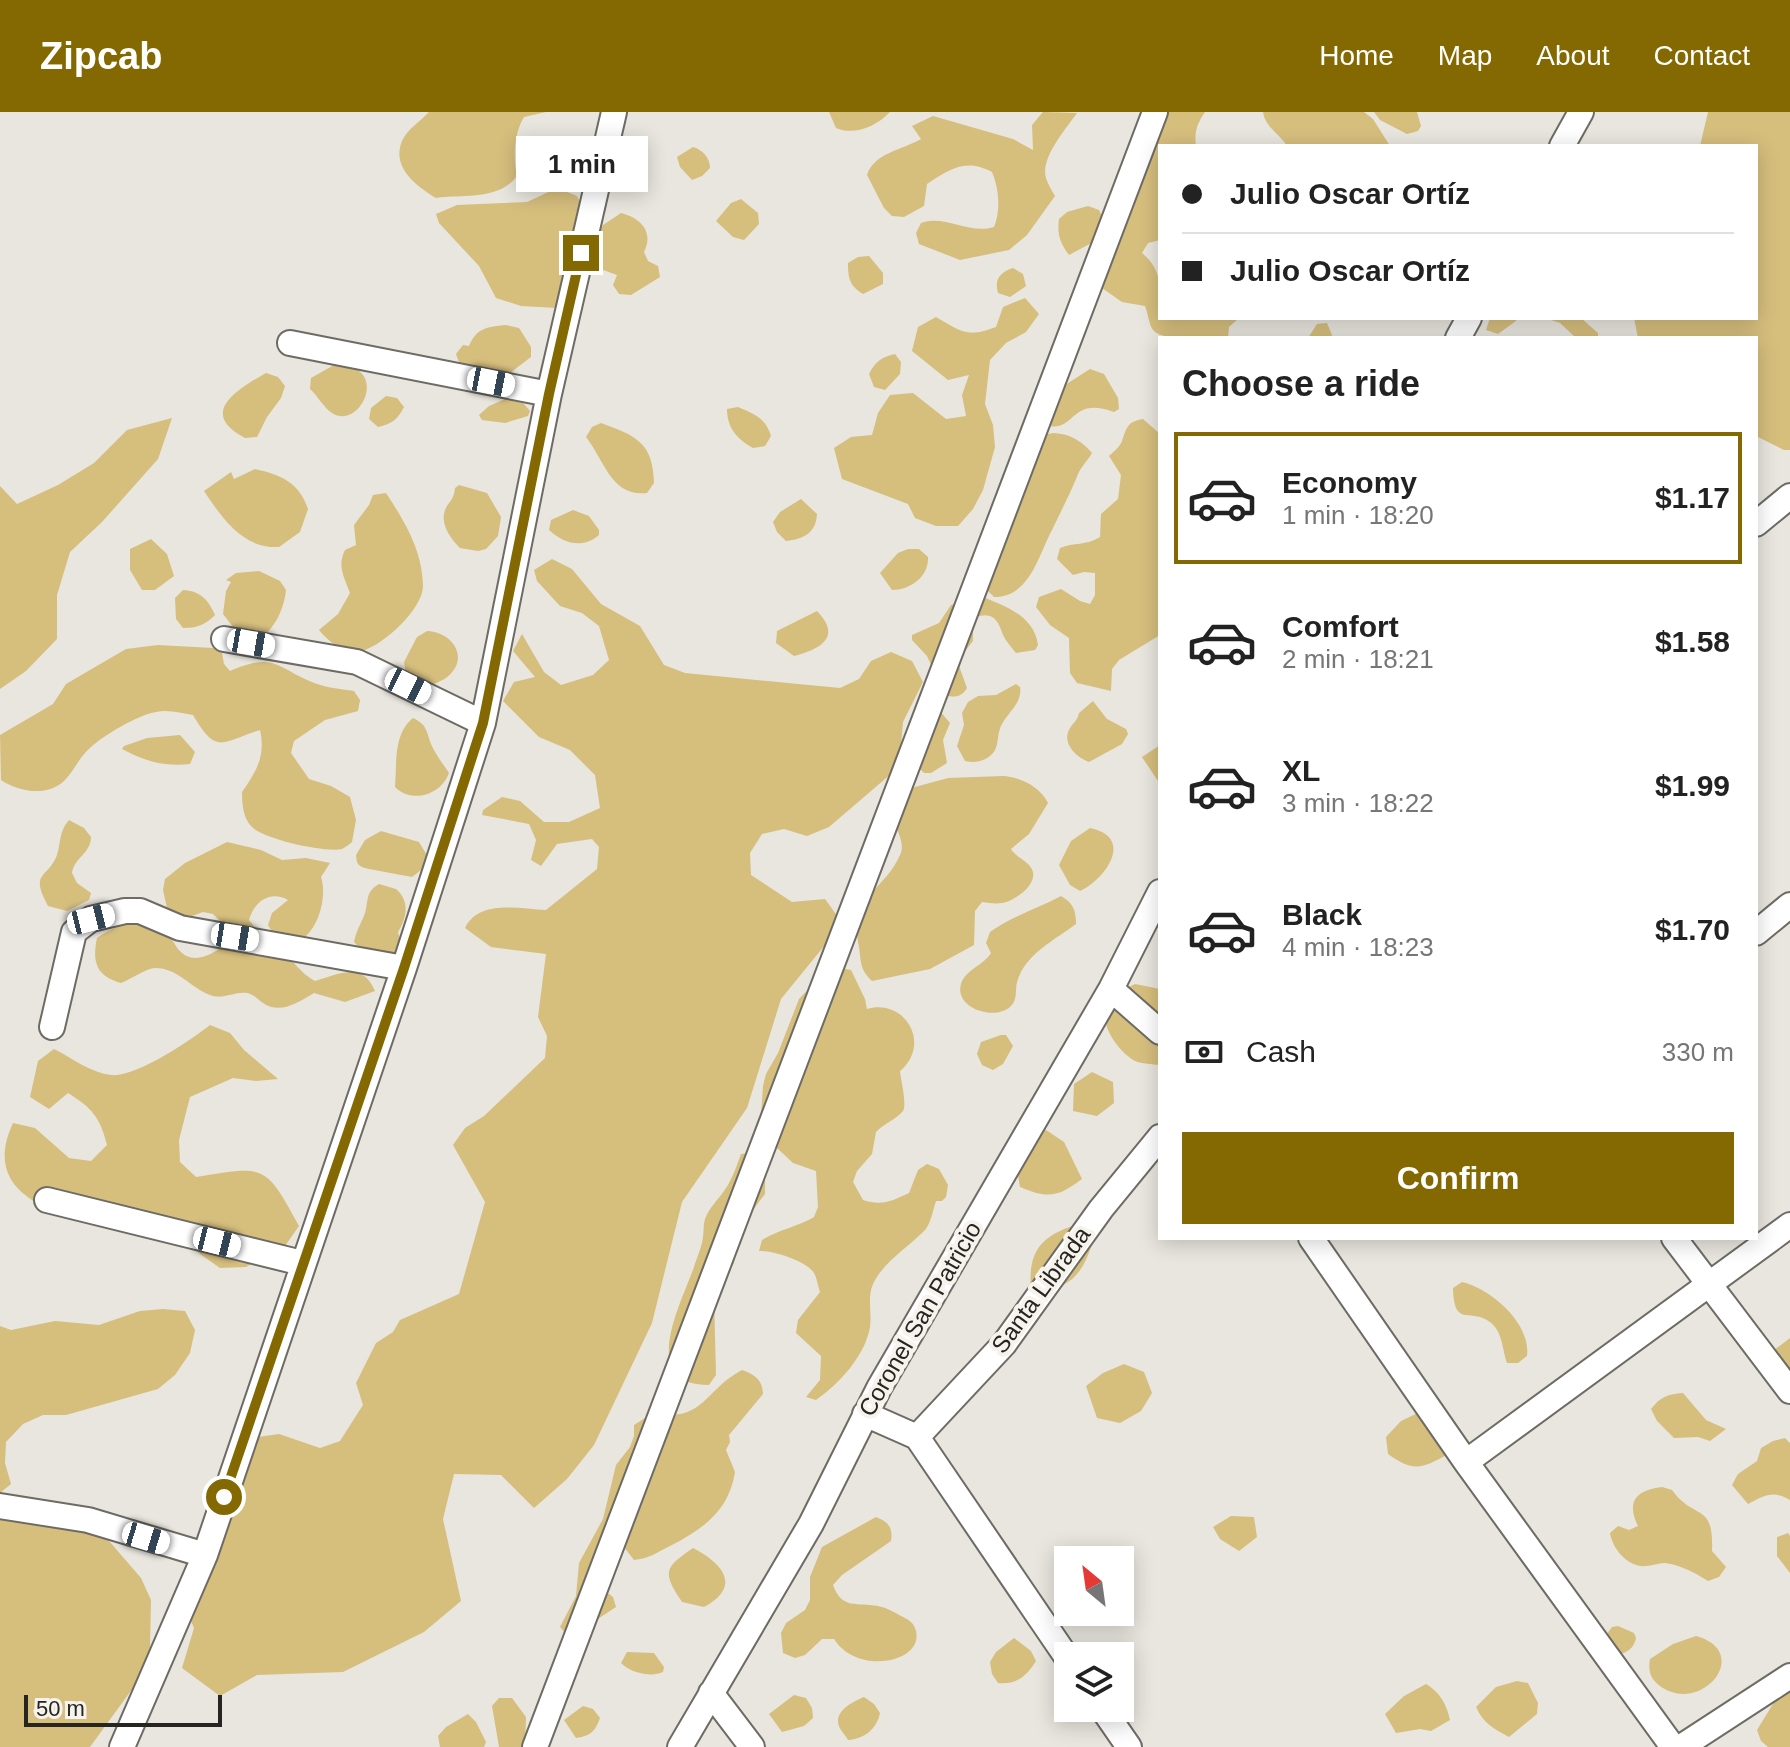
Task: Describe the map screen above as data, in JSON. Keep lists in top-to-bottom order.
{
  "streets": {
    "street": ["Santa Librada", "Coronel San Patricio"]
  },
  "scale_bar": "50 m",
  "north": "top left",
  "page": {
    "header": "Zipcab",
    "nav": [
      "Home",
      "Map",
      "About",
      "Contact"
    ],
    "bubble": "1 min",
    "banner": ["Julio Oscar Ortíz", "Julio Oscar Ortíz"],
    "heading": "Choose a ride",
    "list": [
      {
        "name": "Economy",
        "note": "1 min · 18:20",
        "value": "$1.17"
      },
      {
        "name": "Comfort",
        "note": "2 min · 18:21",
        "value": "$1.58"
      },
      {
        "name": "XL",
        "note": "3 min · 18:22",
        "value": "$1.99"
      },
      {
        "name": "Black",
        "note": "4 min · 18:23",
        "value": "$1.70"
      }
    ],
    "pay": ["Cash", "330 m"],
    "buttons": "Confirm",
    "scale": "50 m"
  }
}
